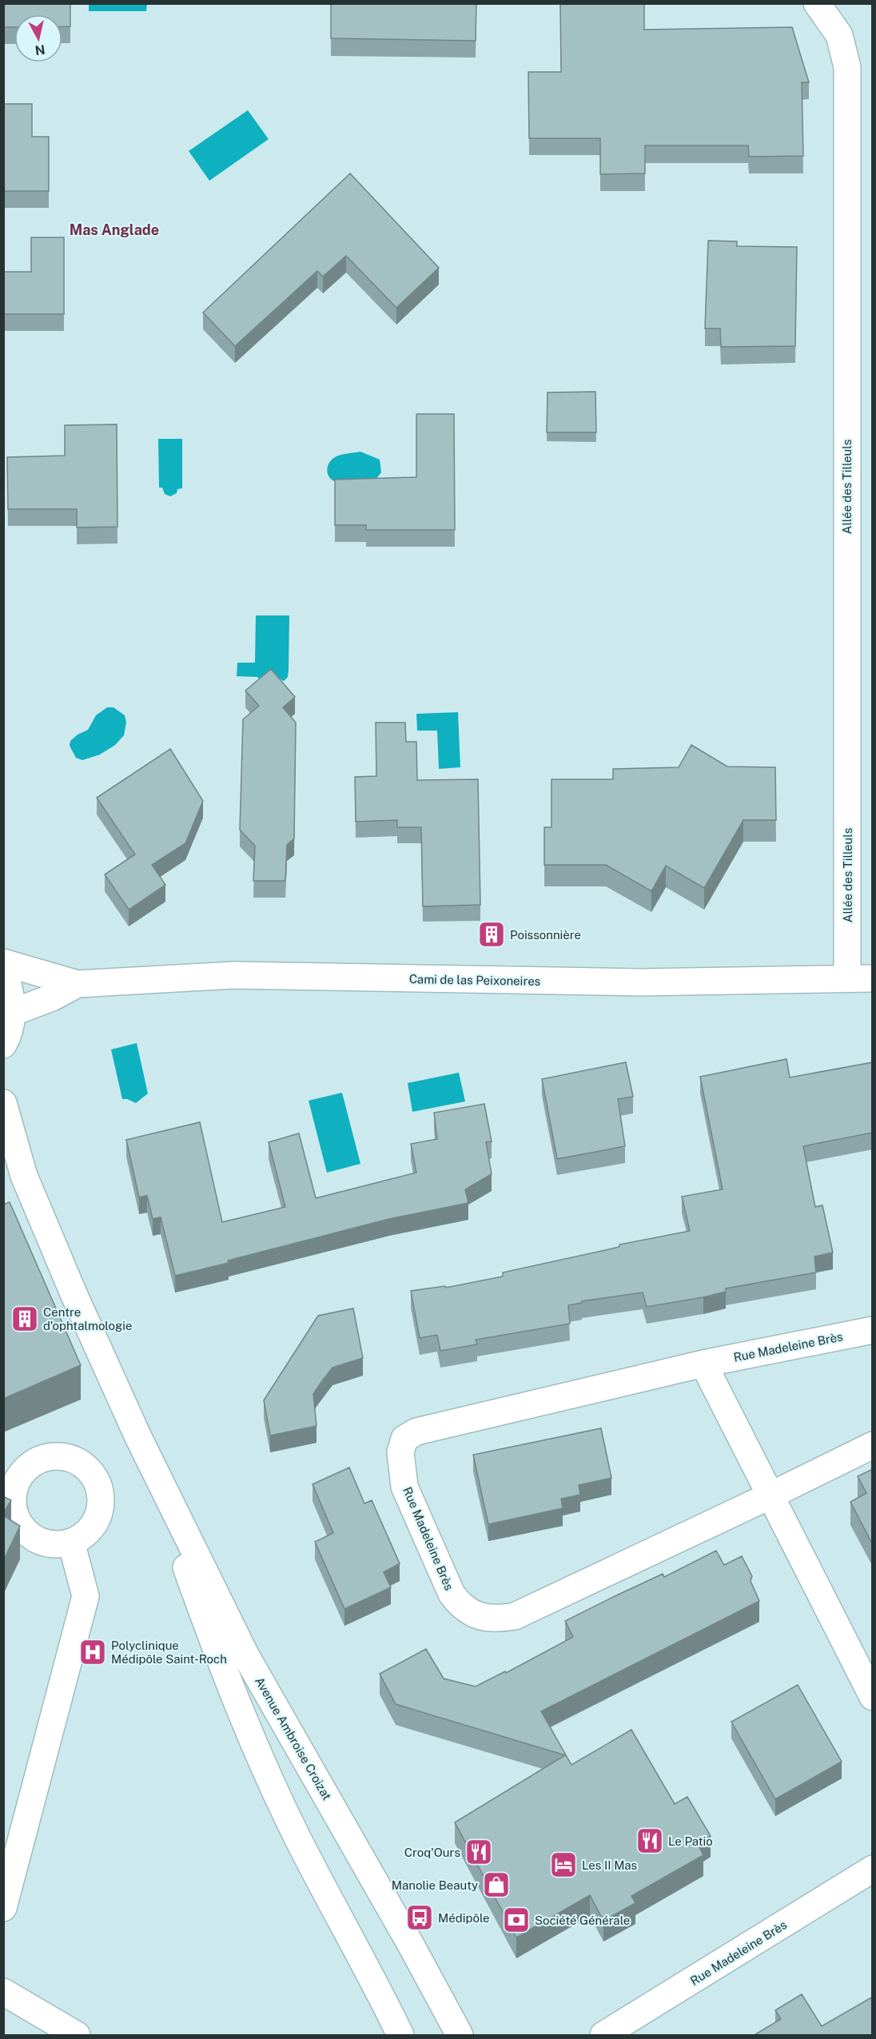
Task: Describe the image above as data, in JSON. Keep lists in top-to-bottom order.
{
  "streets": {
    "street": [
      "Allée des Tilleuls",
      "Cami de las Peixoneires",
      "Rue Madeleine Brès",
      "Avenue Ambroise Croizat"
    ]
  },
  "crossings": [
    ["Allée des Tilleuls", "Cami de las Peixoneires"]
  ],
  "districts": ["Mas Anglade"],
  "places": {
    "building": ["Poissonnière", "Centre d'ophtalmologie"],
    "hospital": ["Polyclinique Médipôle Saint-Roch"],
    "restaurant": ["Le Patio", "Croq'Ours"],
    "hotel": ["Les II Mas"],
    "shop": ["Manolie Beauty"],
    "bus stop": ["Médipôle"],
    "bank": ["Société Générale"]
  },
  "north": "bottom"
}
